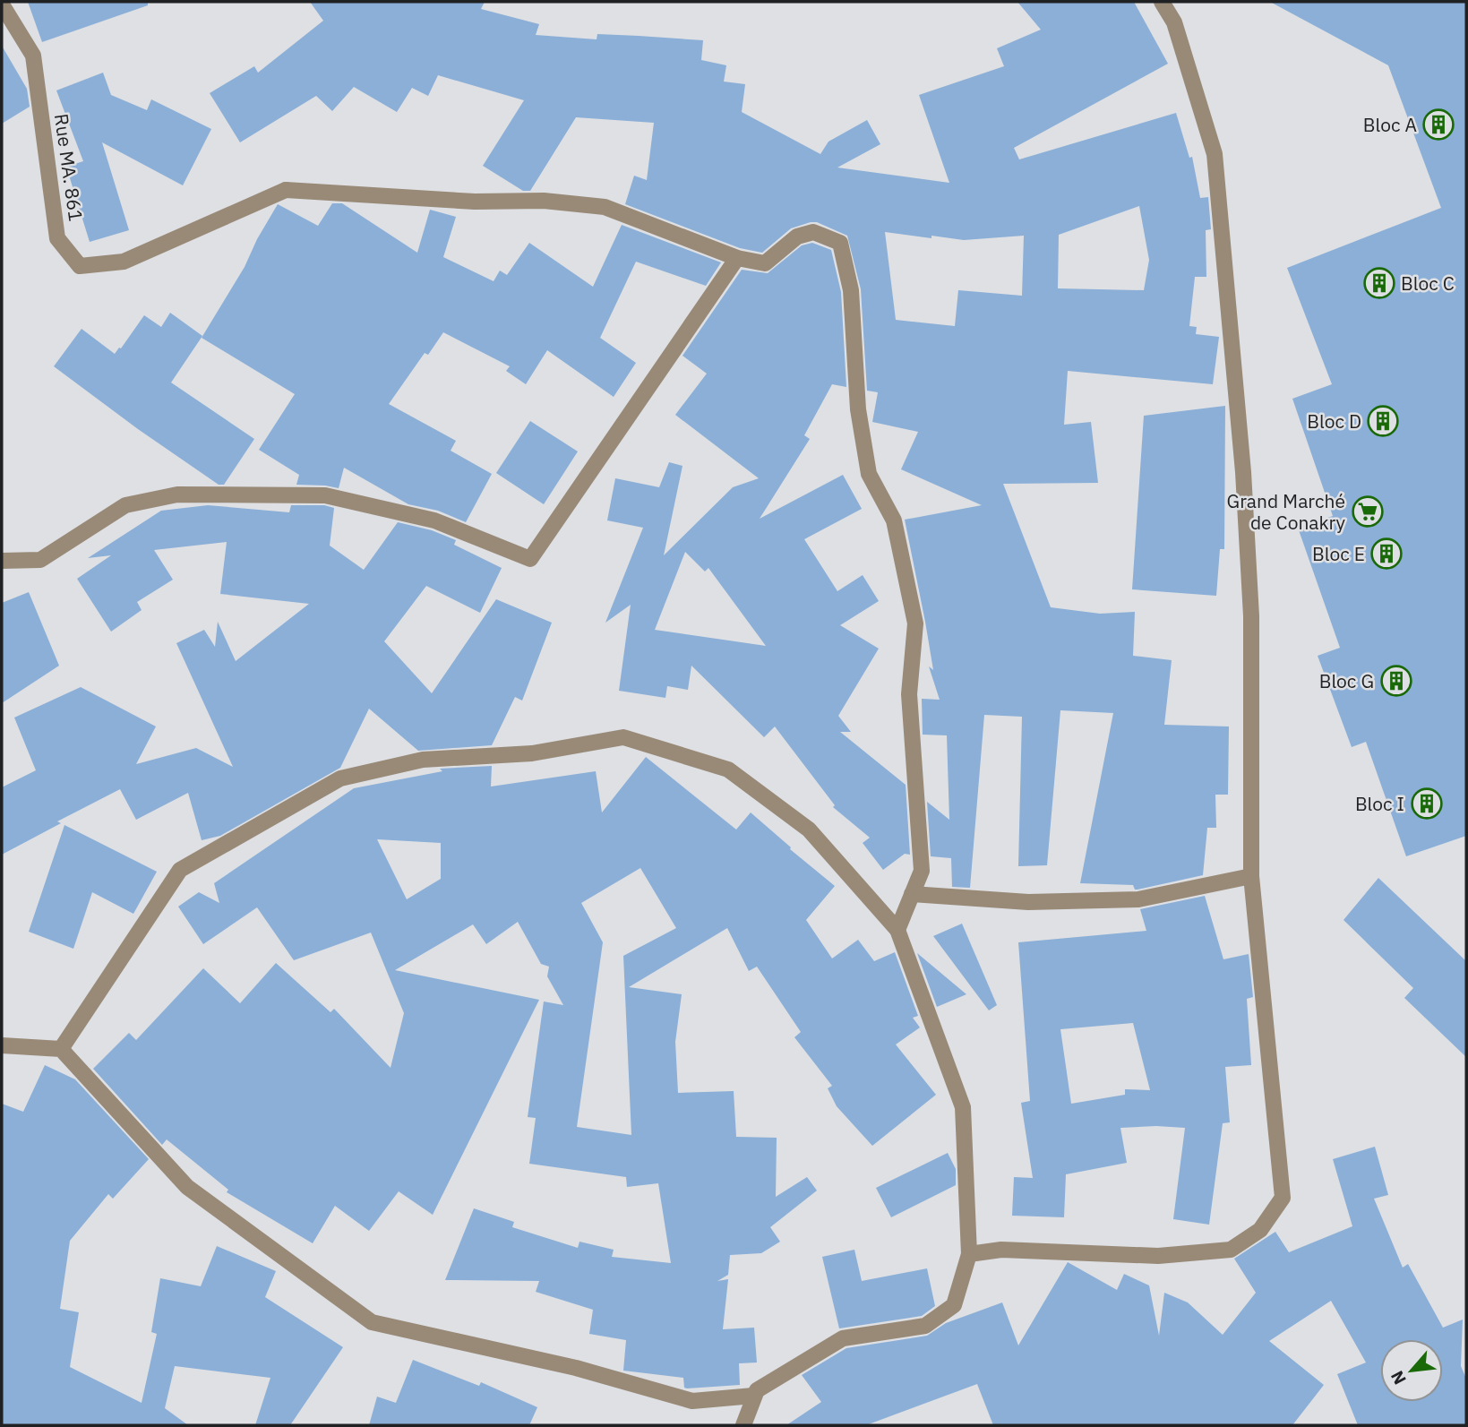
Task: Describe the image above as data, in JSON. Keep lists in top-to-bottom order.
{
  "streets": {
    "street": ["Rue MA. 861"]
  },
  "places": {
    "building": [
      "Bloc A",
      "Bloc C",
      "Bloc D",
      "Bloc E",
      "Bloc G",
      "Bloc I"
    ],
    "supermarket": ["Grand Marché de Conakry"]
  },
  "north": "bottom left"
}
